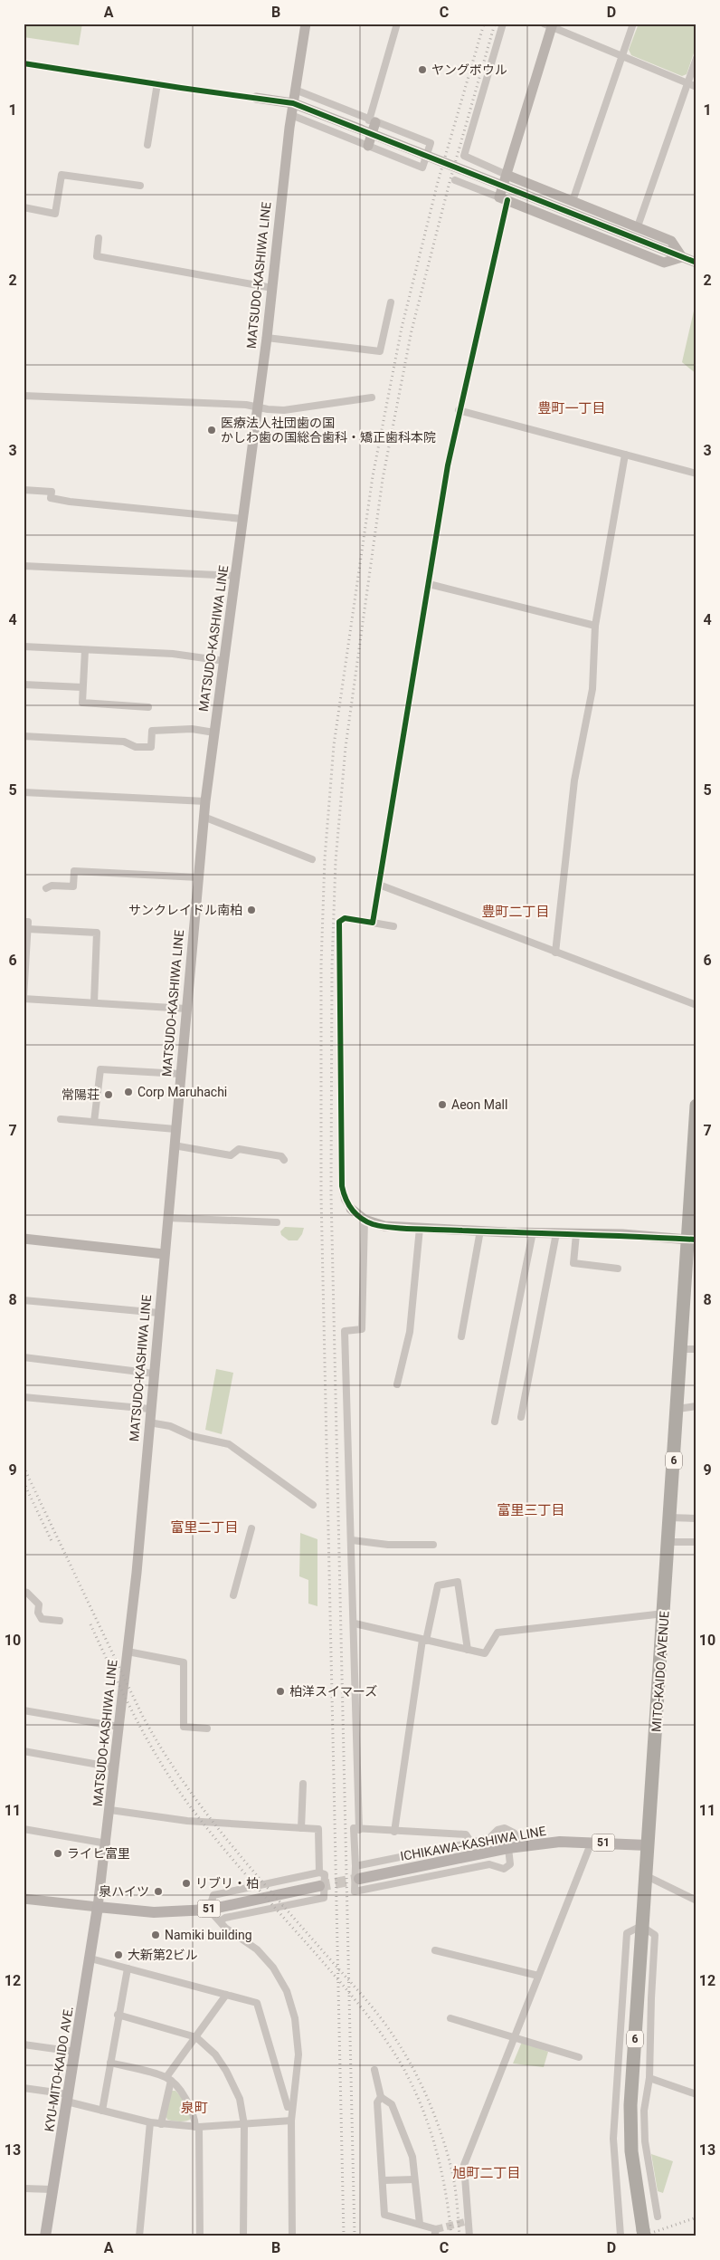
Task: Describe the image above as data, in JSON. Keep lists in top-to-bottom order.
{
  "streets": {
    "highway": ["6", "MITO-KAIDO AVENUE"],
    "main road": [
      "MATSUDO-KASHIWA LINE",
      "51",
      "ICHIKAWA-KASHIWA LINE",
      "KYU-MITO-KAIDO AVE."
    ]
  },
  "crossings": [
    ["MATSUDO-KASHIWA LINE", "51"],
    ["MATSUDO-KASHIWA LINE", "KYU-MITO-KAIDO AVE."],
    ["MITO-KAIDO AVENUE", "ICHIKAWA-KASHIWA LINE"],
    ["51", "KYU-MITO-KAIDO AVE."]
  ],
  "districts": [
    "豊町一丁目",
    "豊町二丁目",
    "富里三丁目",
    "富里二丁目",
    "泉町",
    "旭町二丁目"
  ],
  "places": [
    "ヤングボウル",
    "医療法人社団歯の国 かしわ歯の国総合歯科・矯正歯科本院",
    "サンクレイドル南柏",
    "Corp Maruhachi",
    "常陽荘",
    "Aeon Mall",
    "柏洋スイマーズ",
    "ライヒ富里",
    "リブリ・柏",
    "泉ハイツ",
    "Namiki building",
    "大新第2ビル"
  ],
  "grid": {
    "columns": [
      "A",
      "B",
      "C",
      "D"
    ],
    "rows": [
      "1",
      "2",
      "3",
      "4",
      "5",
      "6",
      "7",
      "8",
      "9",
      "10",
      "11",
      "12",
      "13"
    ]
  }
}
